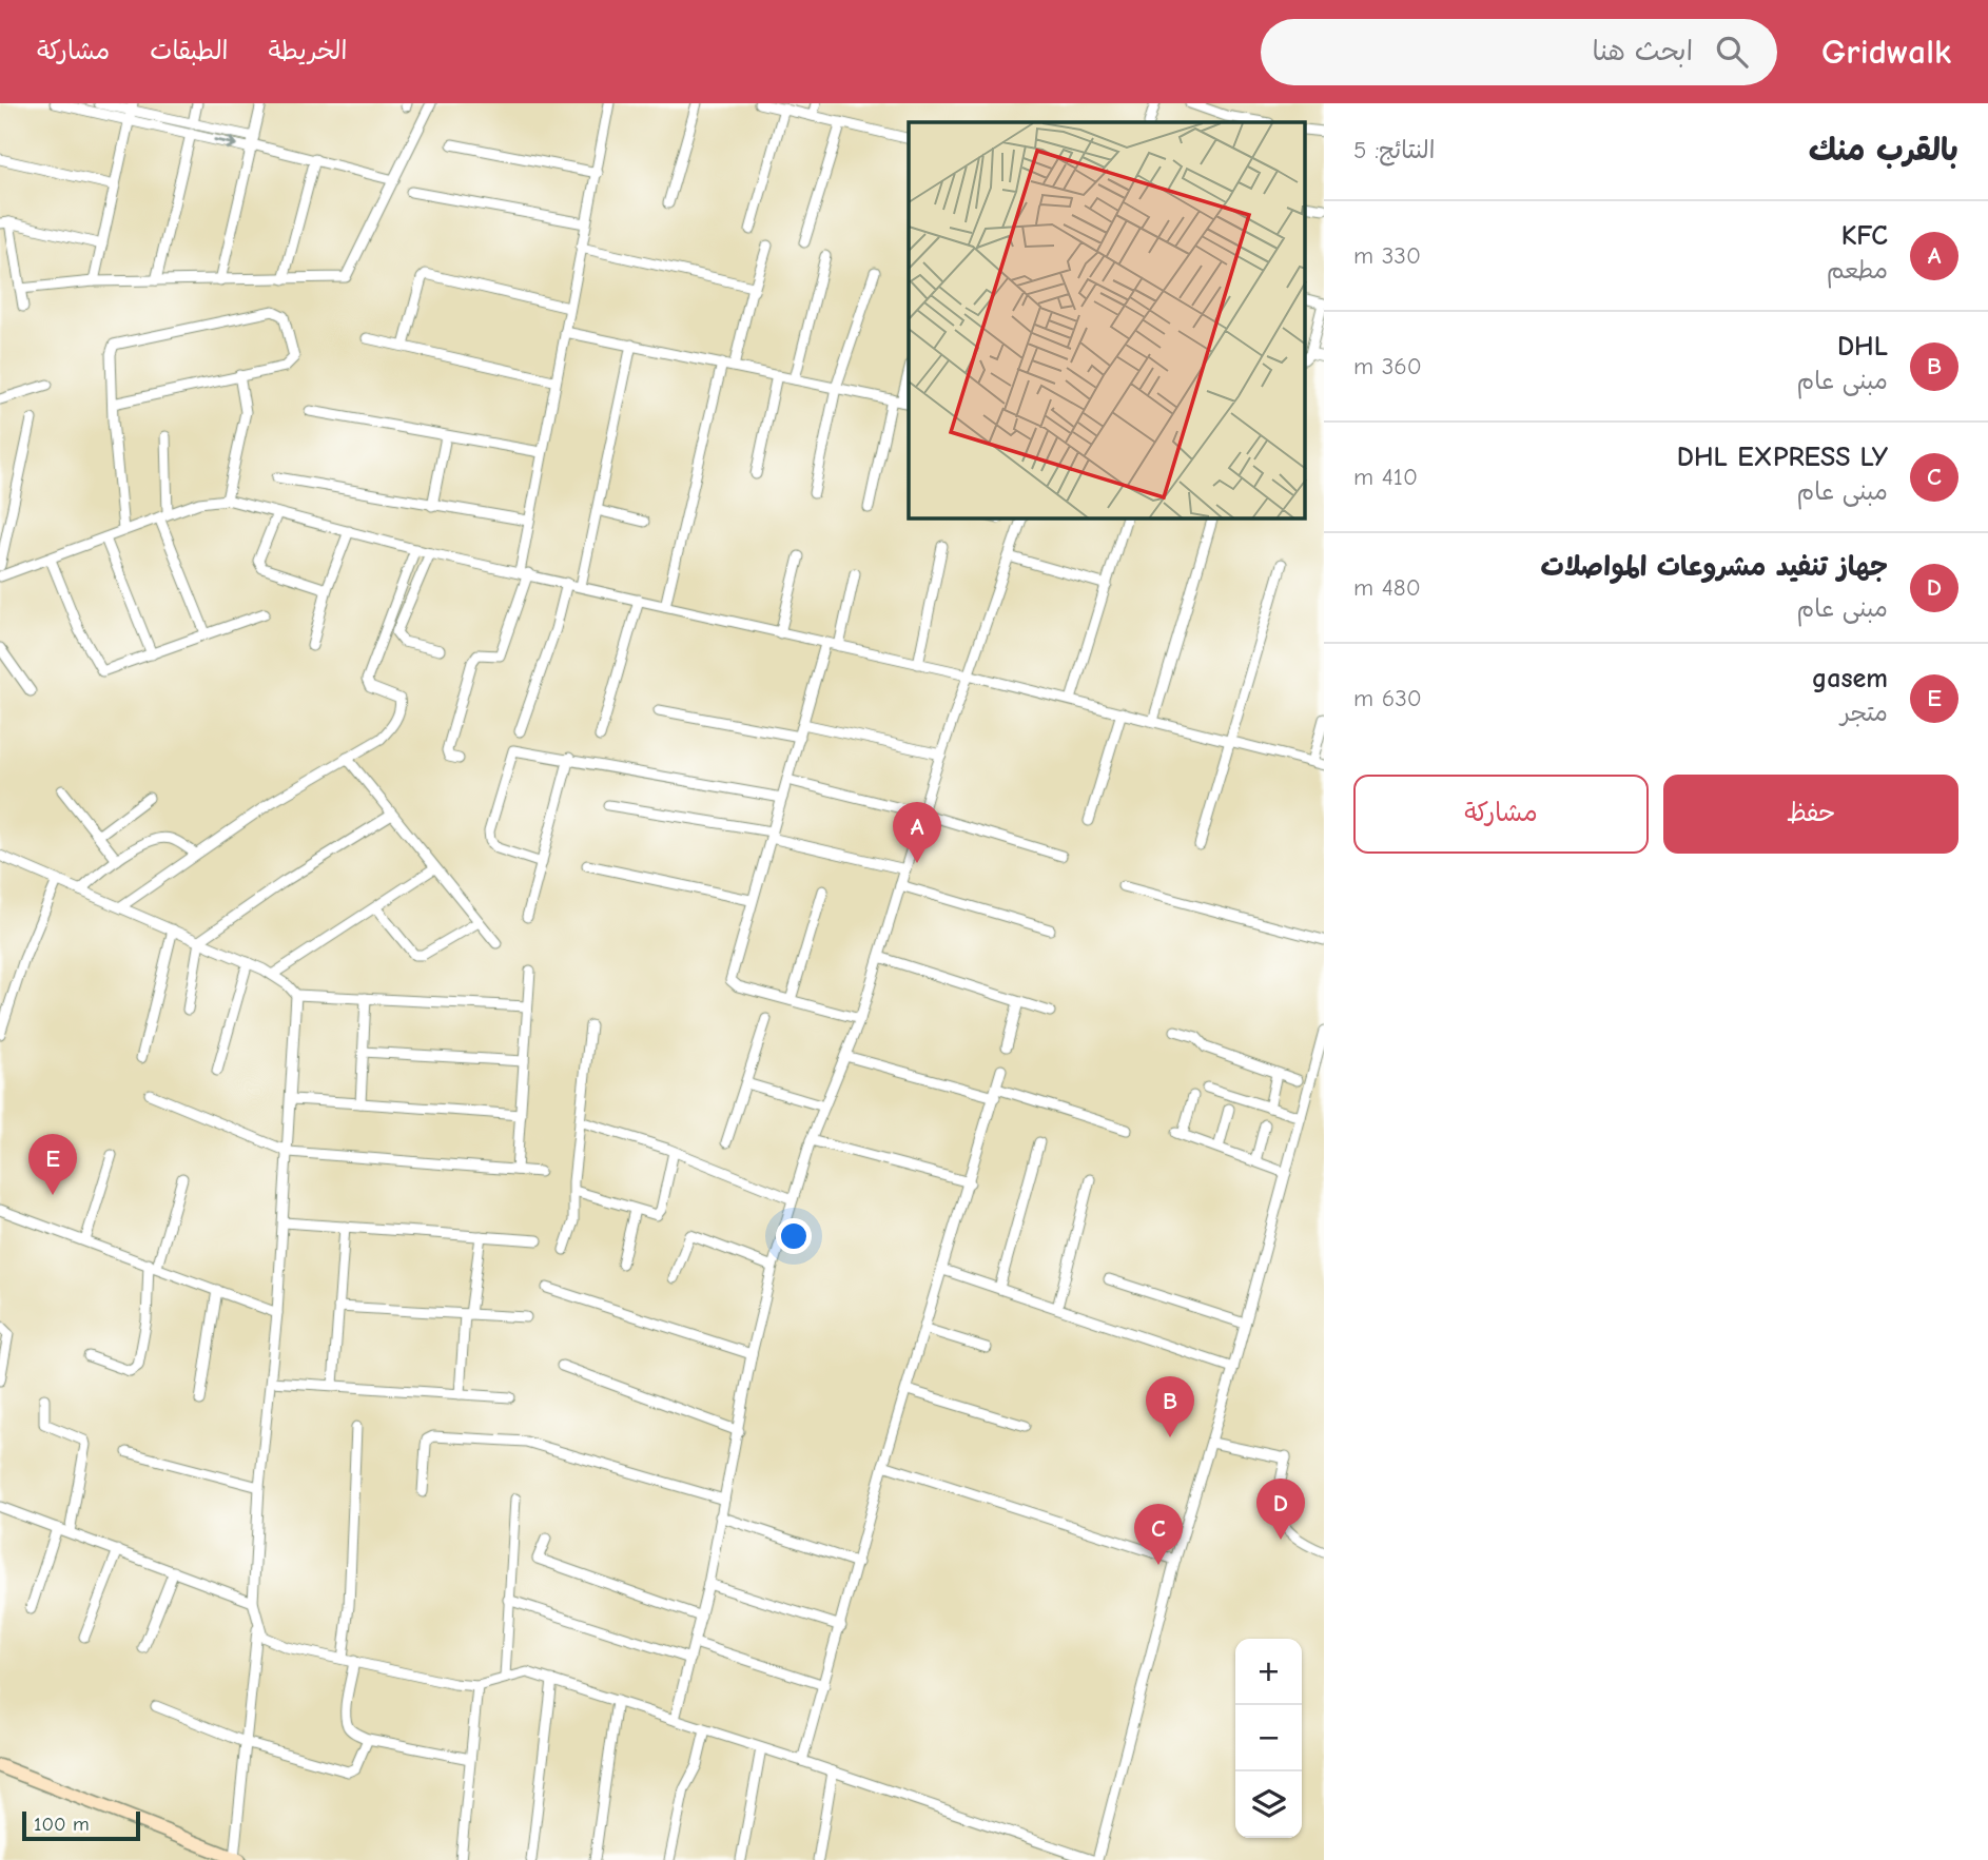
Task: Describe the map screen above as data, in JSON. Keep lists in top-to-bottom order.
{
  "scale_bar": "100 m",
  "page": {
    "header": "Gridwalk",
    "search": "ابحث هنا",
    "nav": ["الخريطة", "الطبقات", "مشاركة"],
    "heading": ["بالقرب منك", "النتائج: 5"],
    "list": [
      {
        "mark": "A",
        "name": "KFC",
        "note": "مطعم",
        "value": "330 m"
      },
      {
        "mark": "B",
        "name": "DHL",
        "note": "مبنى عام",
        "value": "360 m"
      },
      {
        "mark": "C",
        "name": "DHL EXPRESS LY",
        "note": "مبنى عام",
        "value": "410 m"
      },
      {
        "mark": "D",
        "name": "جهاز تنفيد مشروعات المواصلات",
        "note": "مبنى عام",
        "value": "480 m"
      },
      {
        "mark": "E",
        "name": "gasem",
        "note": "متجر",
        "value": "630 m"
      }
    ],
    "buttons": ["حفظ", "مشاركة"],
    "pins": [
      "A",
      "E",
      "B",
      "D",
      "C"
    ],
    "map_buttons": ["+", "−"],
    "scale": "100 m"
  }
}
